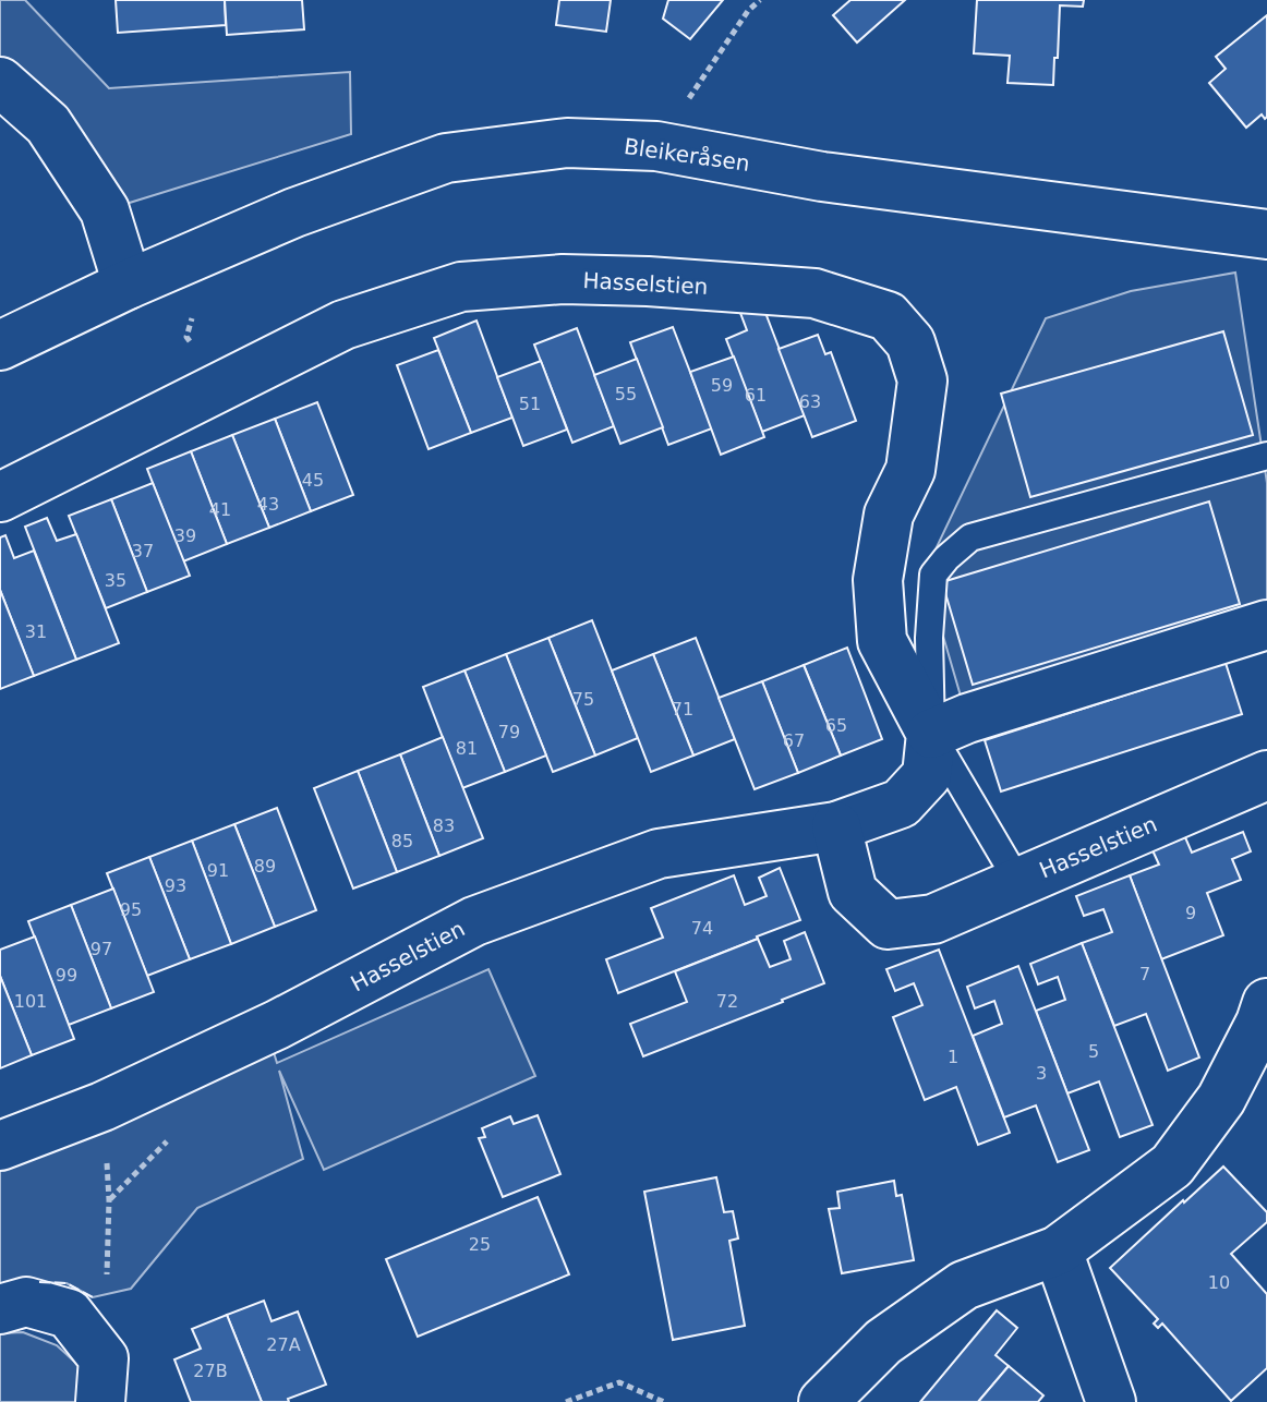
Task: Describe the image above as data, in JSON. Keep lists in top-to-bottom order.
{
  "streets": {
    "street": ["Bleikeråsen", "Hasselstien"]
  },
  "house_numbers": [
    "59",
    "55",
    "61",
    "63",
    "51",
    "45",
    "43",
    "41",
    "39",
    "37",
    "35",
    "31",
    "75",
    "71",
    "65",
    "79",
    "67",
    "81",
    "83",
    "85",
    "89",
    "91",
    "93",
    "95",
    "9",
    "74",
    "97",
    "7",
    "99",
    "101",
    "72",
    "5",
    "1",
    "3",
    "25",
    "10",
    "27A",
    "27B"
  ]
}
